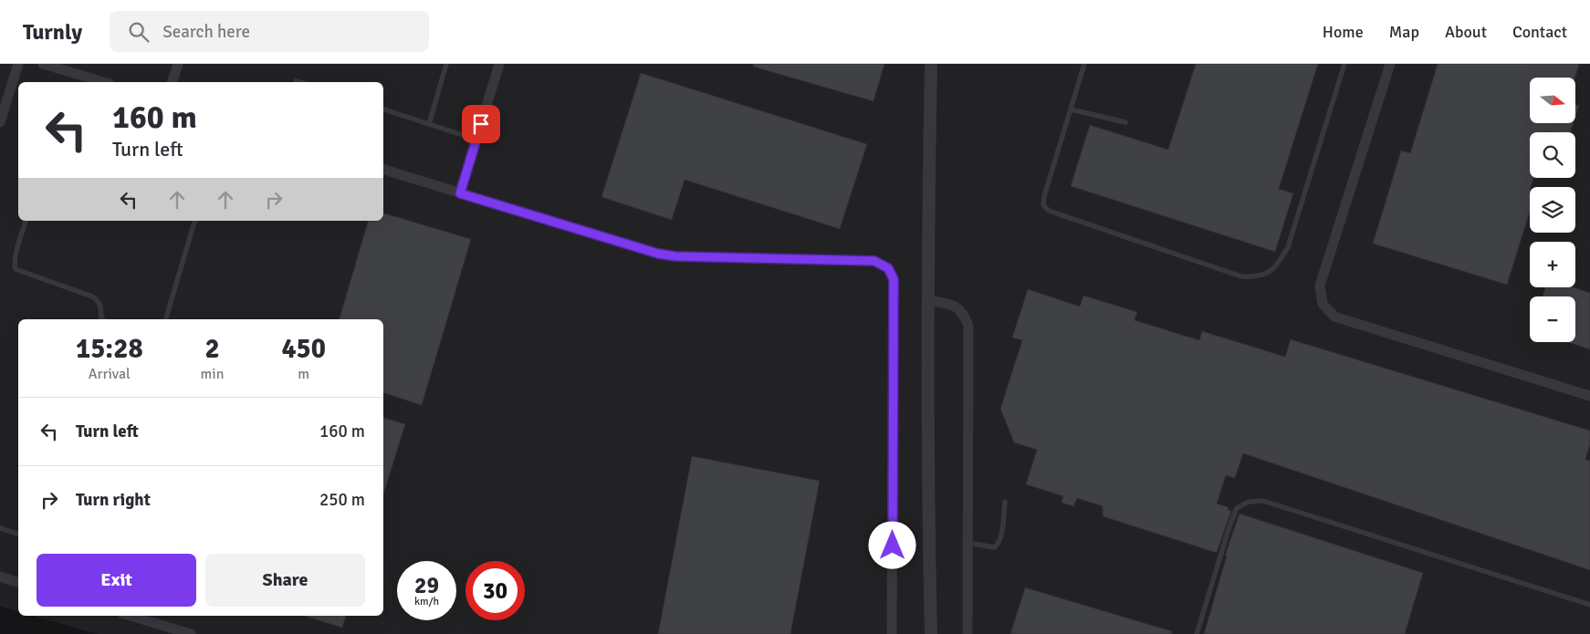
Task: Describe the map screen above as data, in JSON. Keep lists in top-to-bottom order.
{
  "north": "right",
  "page": {
    "header": "Turnly",
    "search": "Search here",
    "nav": [
      "Home",
      "Map",
      "About",
      "Contact"
    ],
    "map_buttons": ["+", "−"],
    "turn": ["160 m", "Turn left"],
    "eta": [
      "15:28",
      "Arrival",
      "2",
      "min",
      "450",
      "m"
    ],
    "list": [
      {
        "name": "Turn left",
        "value": "160 m"
      },
      {
        "name": "Turn right",
        "value": "250 m"
      }
    ],
    "buttons": ["Exit", "Share"],
    "speed": "29 km/h",
    "limit": "30"
  }
}
